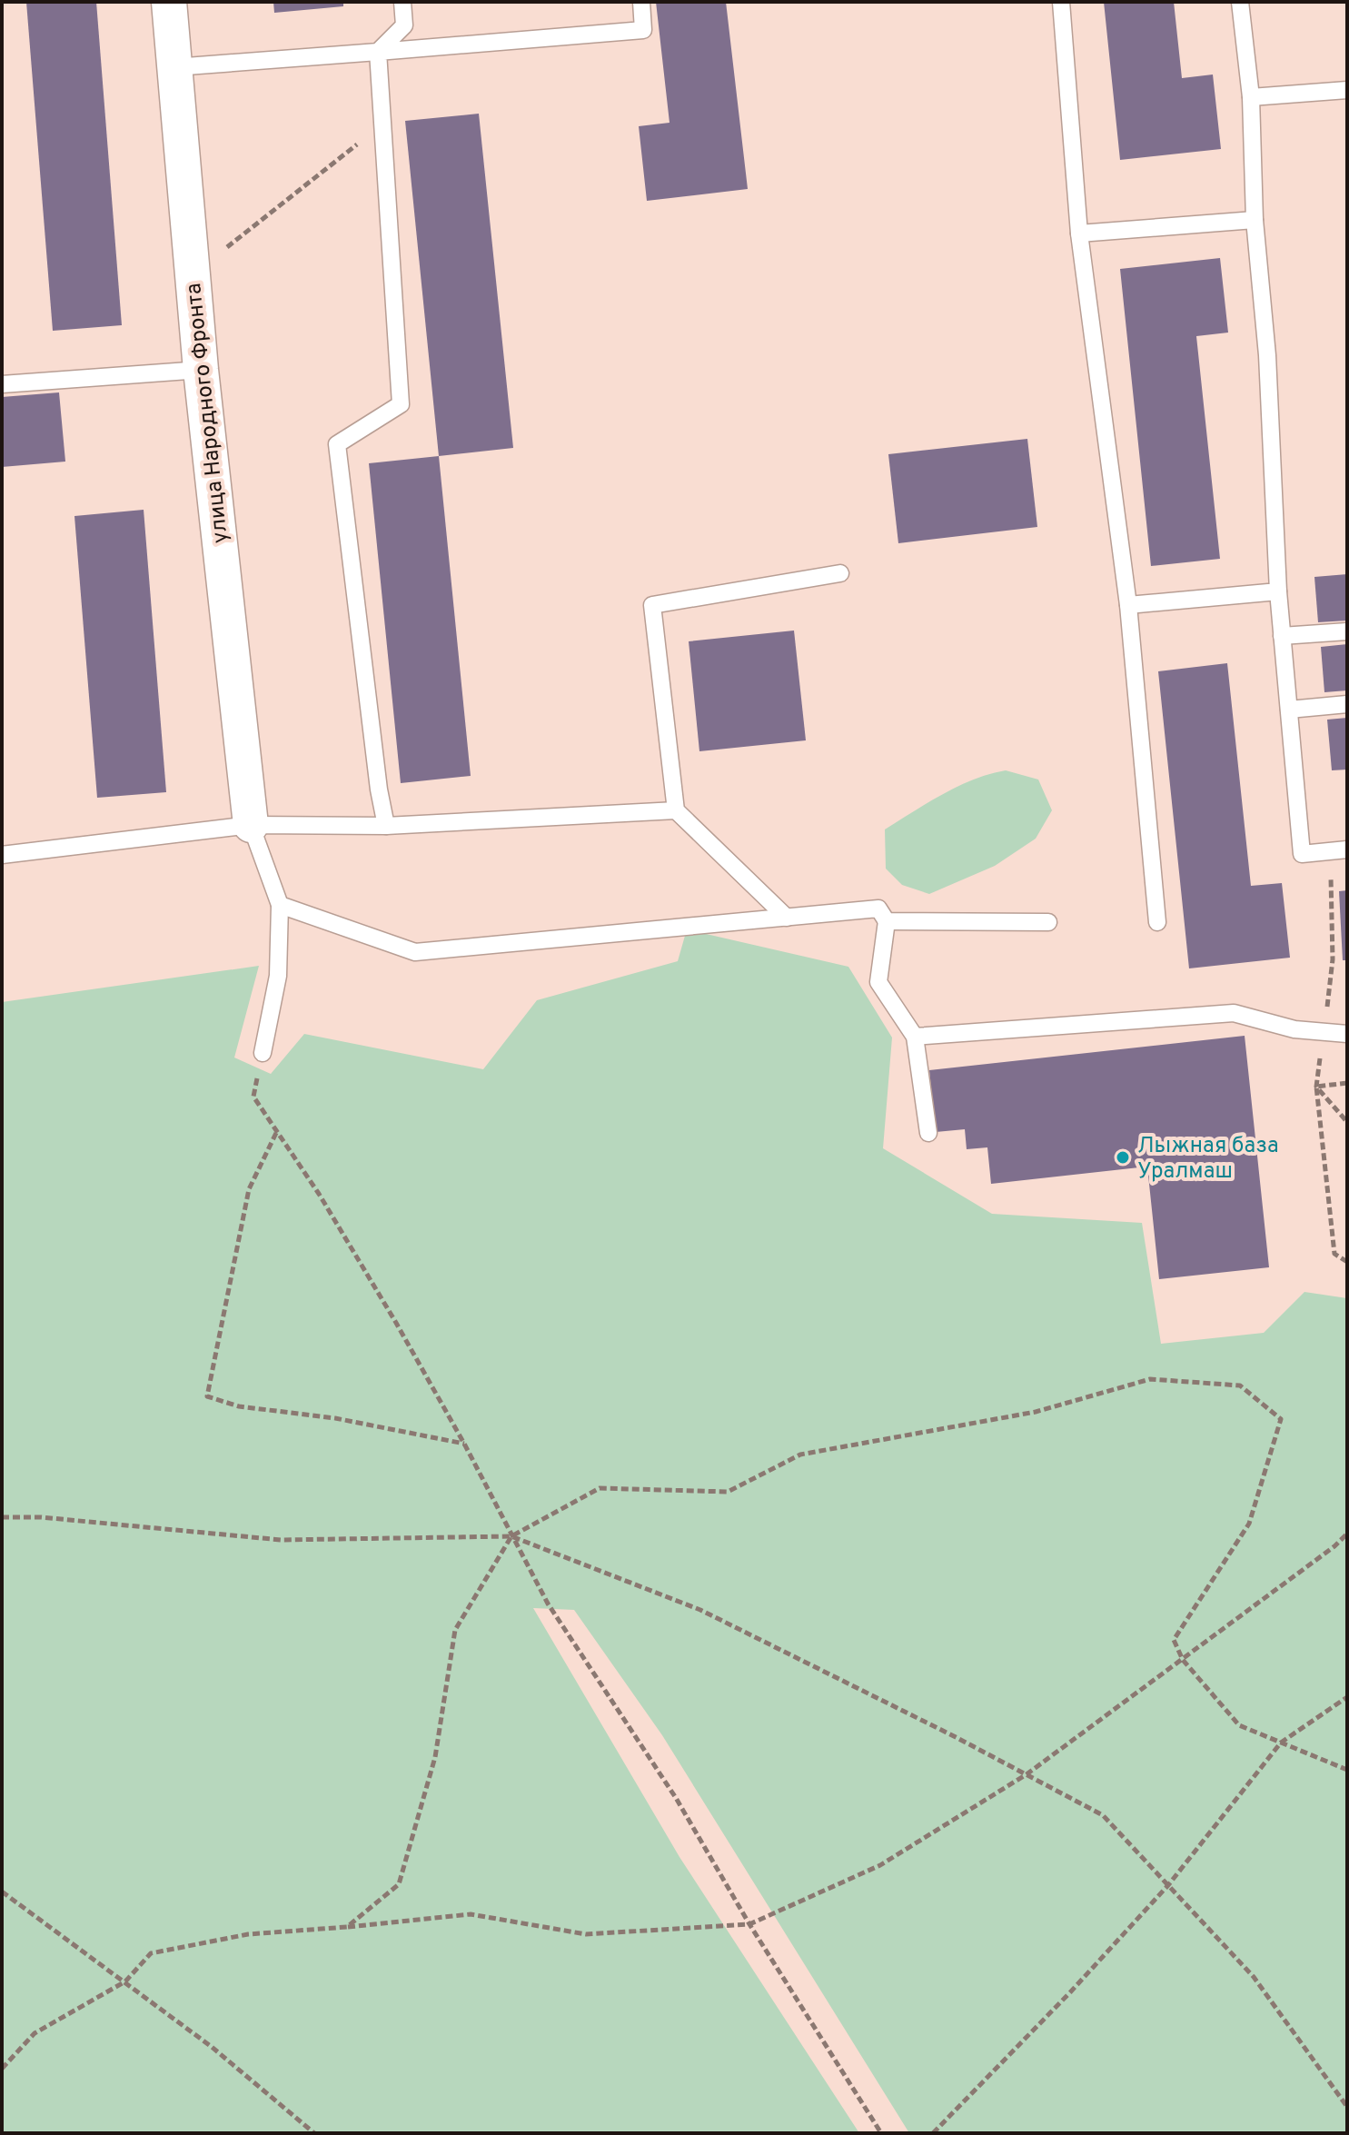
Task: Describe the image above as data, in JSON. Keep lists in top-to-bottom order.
{
  "streets": {
    "street": ["улица Народного Фронта"]
  },
  "places": ["Лыжная база Уралмаш"]
}
